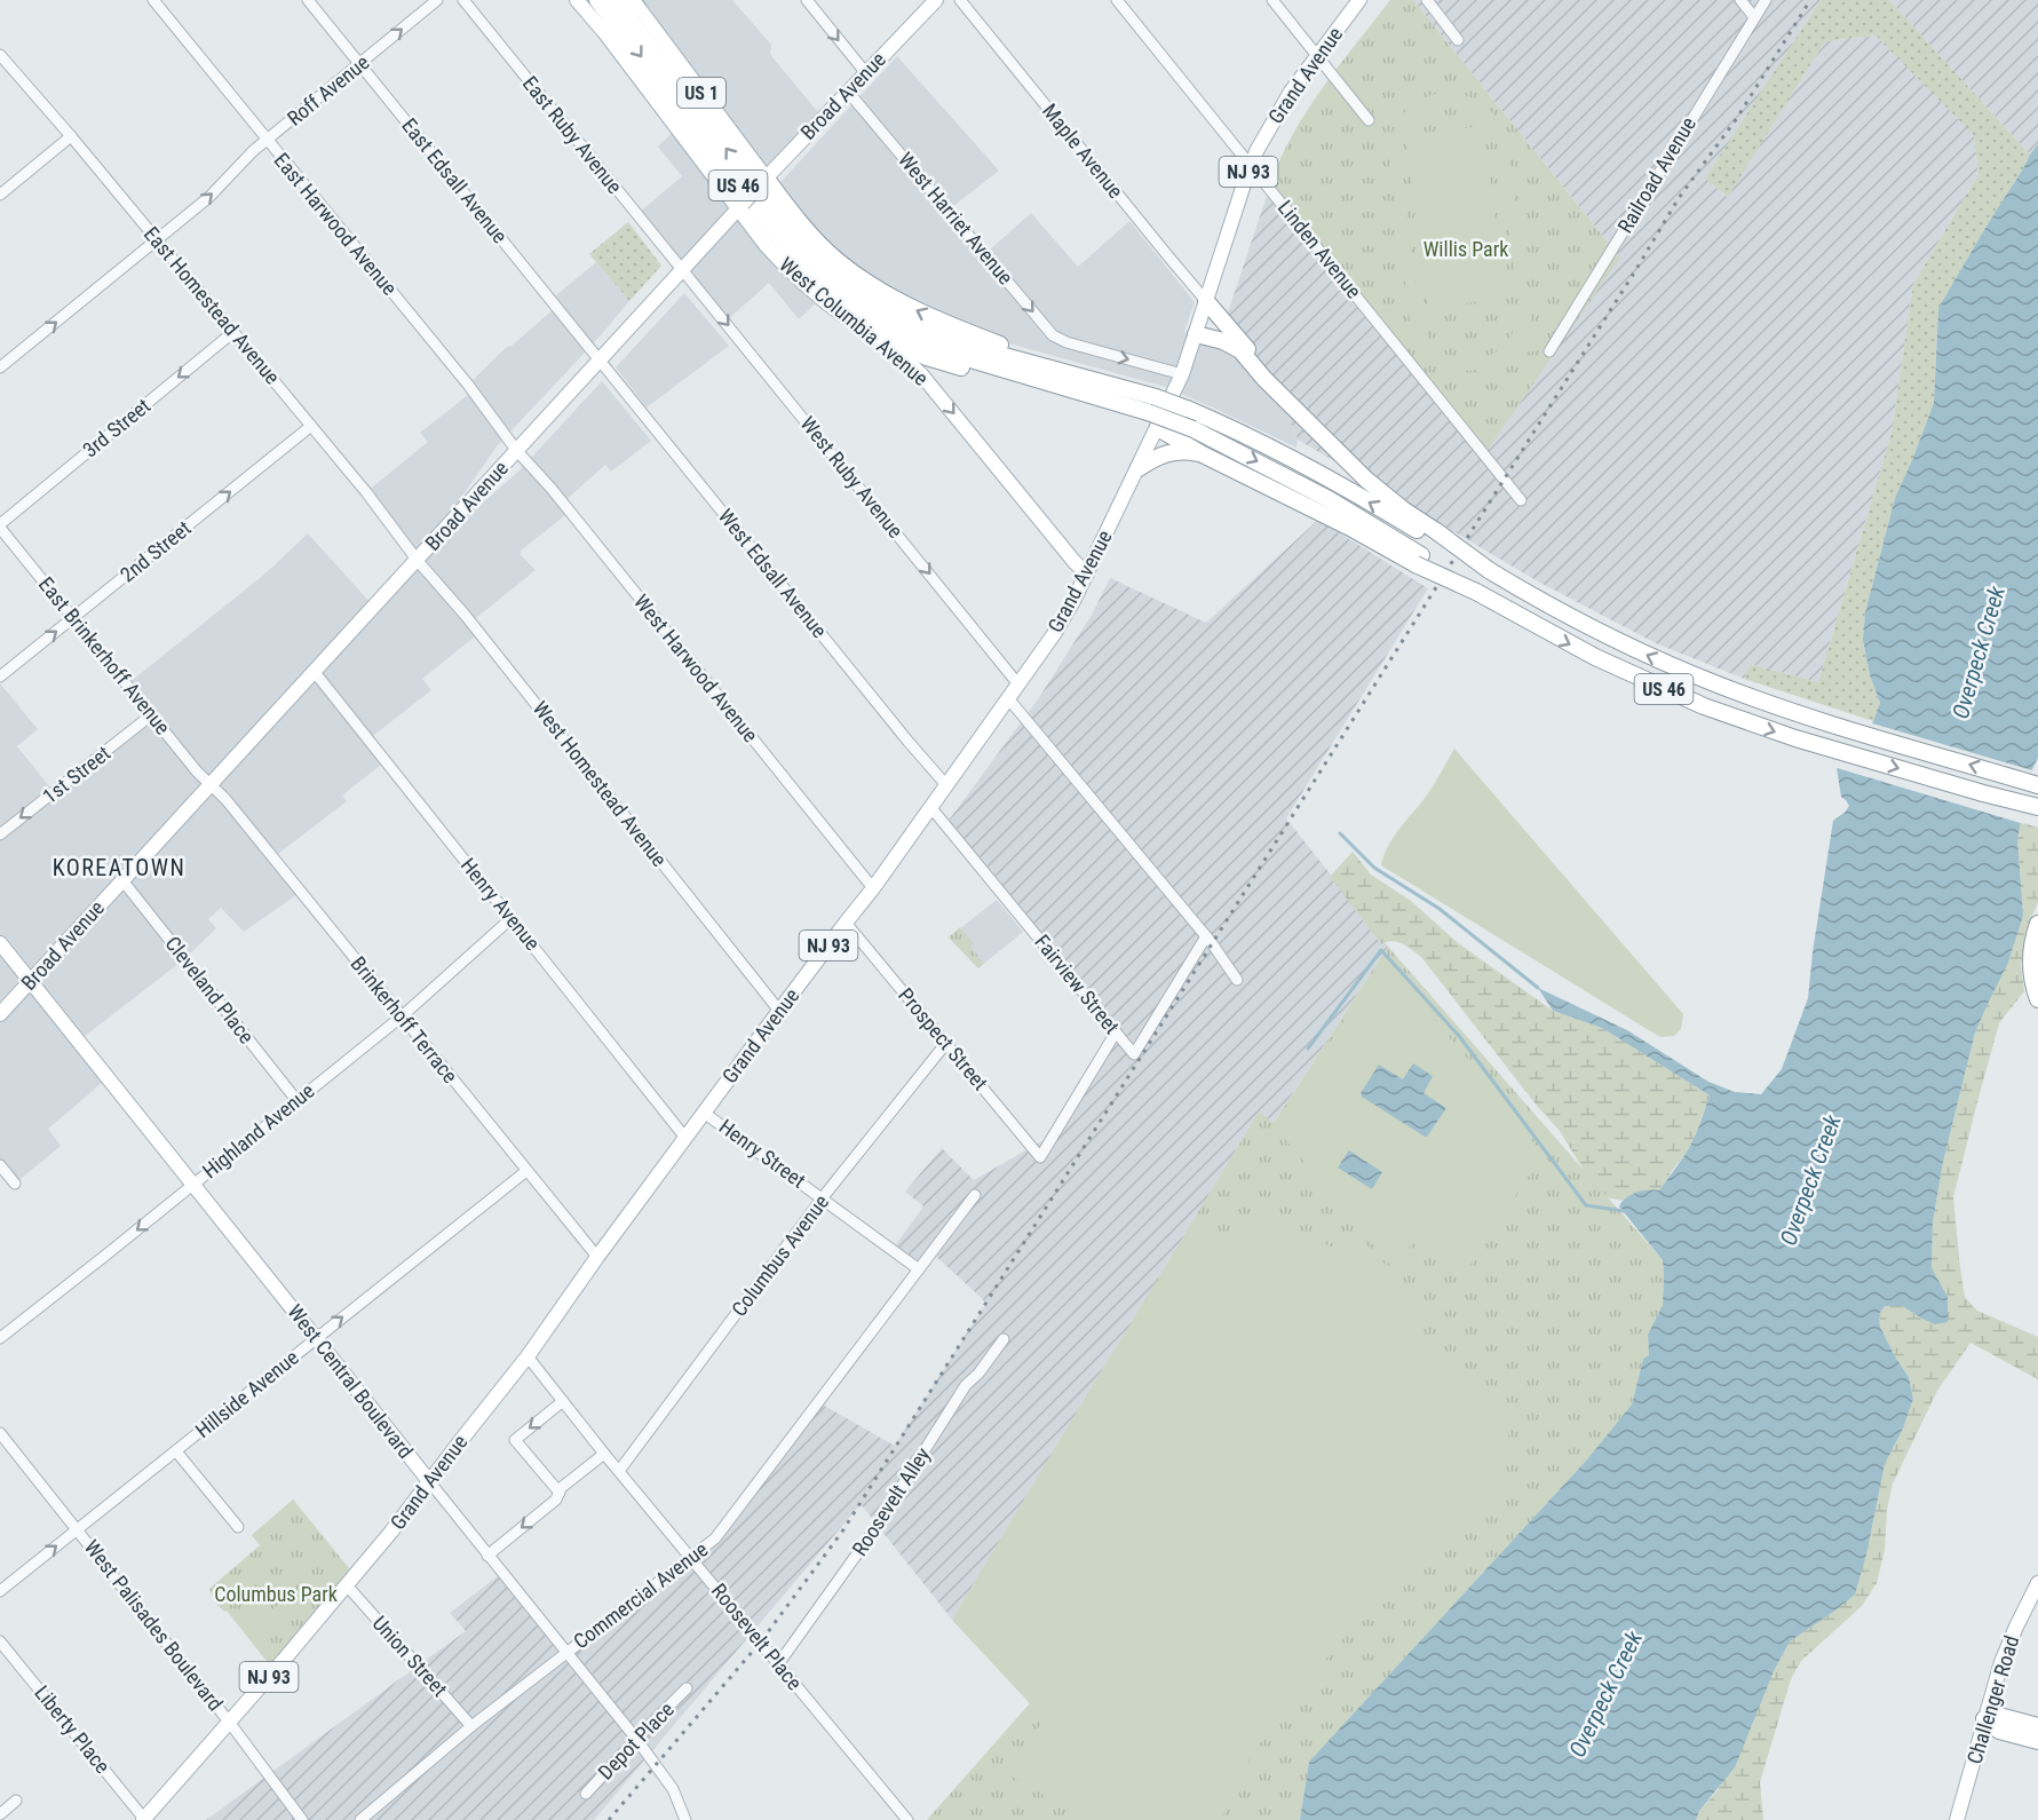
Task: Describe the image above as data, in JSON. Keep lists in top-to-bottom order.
{
  "streets": {
    "highway": ["US 46"],
    "main road": [
      "Grand Avenue",
      "US 1",
      "Broad Avenue",
      "NJ 93",
      "West Columbia Avenue",
      "West Central Boulevard",
      "Challenger Road"
    ],
    "street": [
      "Roff Avenue",
      "East Ruby Avenue",
      "Maple Avenue",
      "Railroad Avenue",
      "East Edsall Avenue",
      "West Harriet Avenue",
      "East Harwood Avenue",
      "Linden Avenue",
      "East Homestead Avenue",
      "3rd Street",
      "West Ruby Avenue",
      "2nd Street",
      "West Edsall Avenue",
      "East Brinkerhoff Avenue",
      "West Harwood Avenue",
      "1st Street",
      "West Homestead Avenue",
      "Henry Avenue",
      "Fairview Street",
      "Cleveland Place",
      "Brinkerhoff Terrace",
      "Prospect Street",
      "Highland Avenue",
      "Henry Street",
      "Columbus Avenue",
      "Hillside Avenue",
      "Roosevelt Alley",
      "Commercial Avenue",
      "West Palisades Boulevard",
      "Roosevelt Place",
      "Union Street",
      "Liberty Place",
      "Depot Place"
    ]
  },
  "crossings": [
    ["Grand Avenue", "Maple Avenue"],
    ["Grand Avenue", "West Harriet Avenue"],
    ["Grand Avenue", "Linden Avenue"],
    ["Grand Avenue", "West Columbia Avenue"],
    ["Grand Avenue", "West Ruby Avenue"],
    ["Grand Avenue", "West Edsall Avenue"],
    ["Grand Avenue", "West Harwood Avenue"],
    ["Grand Avenue", "West Homestead Avenue"],
    ["Grand Avenue", "Henry Avenue"],
    ["Grand Avenue", "Fairview Street"],
    ["Grand Avenue", "Brinkerhoff Terrace"],
    ["Grand Avenue", "Prospect Street"],
    ["Grand Avenue", "Henry Street"],
    ["Grand Avenue", "West Central Boulevard"],
    ["Grand Avenue", "West Palisades Boulevard"],
    ["Grand Avenue", "Roosevelt Place"],
    ["Grand Avenue", "Union Street"],
    ["Grand Avenue", "Liberty Place"],
    ["Roff Avenue", "East Edsall Avenue"],
    ["Roff Avenue", "East Harwood Avenue"],
    ["Roff Avenue", "East Homestead Avenue"],
    ["US 1", "Broad Avenue"],
    ["Broad Avenue", "East Ruby Avenue"],
    ["Broad Avenue", "East Edsall Avenue"],
    ["Broad Avenue", "West Harriet Avenue"],
    ["Broad Avenue", "East Harwood Avenue"],
    ["Broad Avenue", "East Homestead Avenue"],
    ["Broad Avenue", "West Columbia Avenue"],
    ["Broad Avenue", "West Ruby Avenue"],
    ["Broad Avenue", "West Edsall Avenue"],
    ["Broad Avenue", "East Brinkerhoff Avenue"],
    ["Broad Avenue", "West Harwood Avenue"],
    ["Broad Avenue", "West Homestead Avenue"],
    ["Broad Avenue", "Henry Avenue"],
    ["Broad Avenue", "Cleveland Place"],
    ["Broad Avenue", "Brinkerhoff Terrace"],
    ["Broad Avenue", "West Central Boulevard"],
    ["East Ruby Avenue", "West Ruby Avenue"],
    ["East Edsall Avenue", "West Edsall Avenue"],
    ["East Harwood Avenue", "West Harwood Avenue"],
    ["East Homestead Avenue", "3rd Street"],
    ["East Homestead Avenue", "2nd Street"],
    ["East Homestead Avenue", "West Homestead Avenue"],
    ["3rd Street", "East Brinkerhoff Avenue"],
    ["2nd Street", "East Brinkerhoff Avenue"],
    ["East Brinkerhoff Avenue", "1st Street"],
    ["East Brinkerhoff Avenue", "Brinkerhoff Terrace"],
    ["Henry Avenue", "Highland Avenue"],
    ["Fairview Street", "Prospect Street"],
    ["Cleveland Place", "Highland Avenue"],
    ["Brinkerhoff Terrace", "Highland Avenue"],
    ["Brinkerhoff Terrace", "Hillside Avenue"],
    ["Prospect Street", "Columbus Avenue"],
    ["Highland Avenue", "West Central Boulevard"],
    ["Henry Street", "Columbus Avenue"],
    ["Henry Street", "Commercial Avenue"],
    ["Columbus Avenue", "Roosevelt Place"],
    ["West Central Boulevard", "Hillside Avenue"],
    ["West Central Boulevard", "Commercial Avenue"],
    ["West Central Boulevard", "Depot Place"],
    ["Hillside Avenue", "West Palisades Boulevard"],
    ["Roosevelt Alley", "Roosevelt Place"],
    ["Commercial Avenue", "Roosevelt Place"],
    ["Commercial Avenue", "Union Street"]
  ],
  "one_way": [
    "Roff Avenue",
    "West Harriet Avenue",
    "West Columbia Avenue",
    "3rd Street",
    "West Ruby Avenue",
    "2nd Street",
    "1st Street",
    "Highland Avenue",
    "Hillside Avenue"
  ],
  "districts": ["KOREATOWN"],
  "water": ["Overpeck Creek"],
  "parks": ["Willis Park", "Columbus Park"]
}
